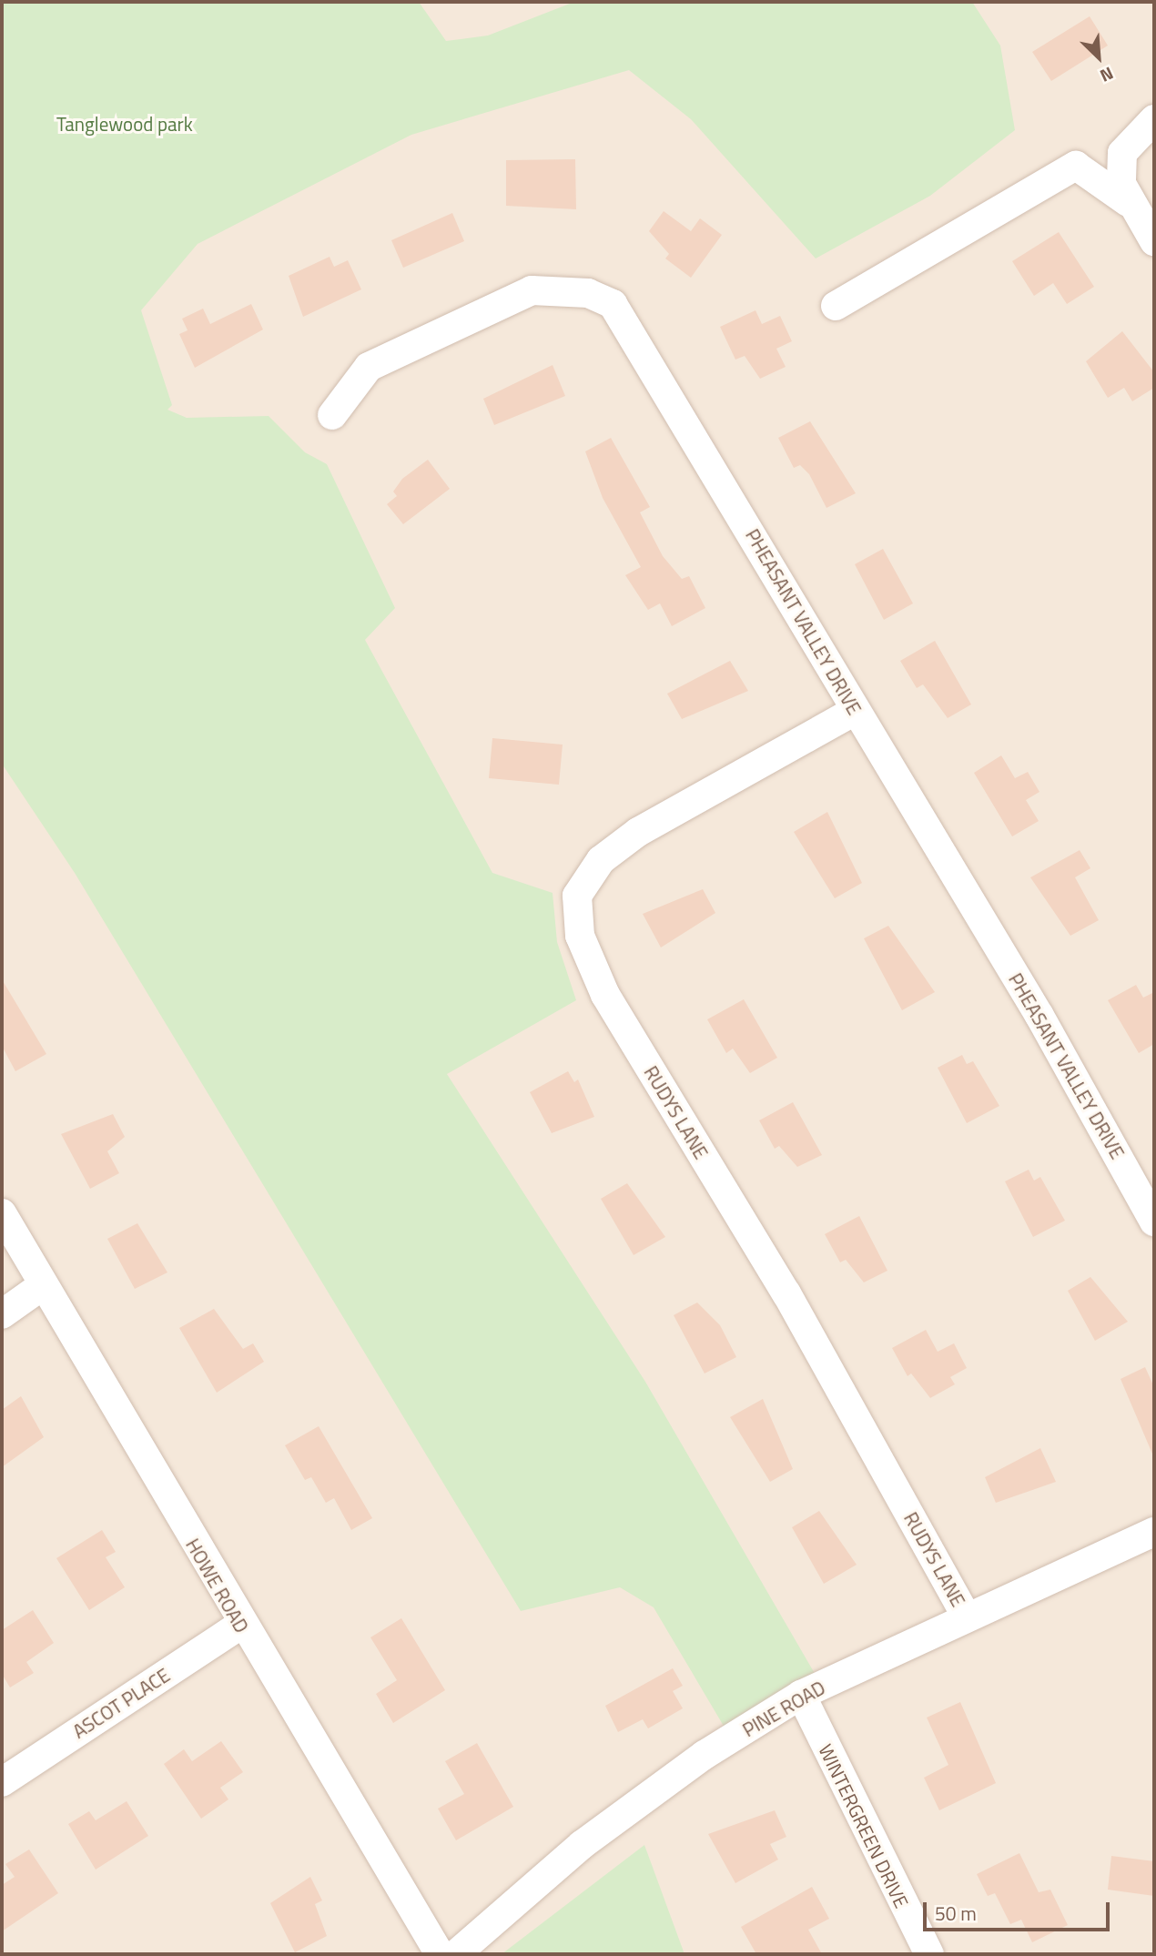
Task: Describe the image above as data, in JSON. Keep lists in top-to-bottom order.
{
  "streets": {
    "street": [
      "PHEASANT VALLEY DRIVE",
      "RUDYS LANE",
      "HOWE ROAD",
      "ASCOT PLACE",
      "PINE ROAD",
      "WINTERGREEN DRIVE"
    ]
  },
  "crossings": [
    ["PHEASANT VALLEY DRIVE", "RUDYS LANE"],
    ["RUDYS LANE", "PINE ROAD"],
    ["HOWE ROAD", "ASCOT PLACE"],
    ["PINE ROAD", "WINTERGREEN DRIVE"]
  ],
  "parks": ["Tanglewood park"],
  "scale_bar": "50 m",
  "north": "bottom right"
}
